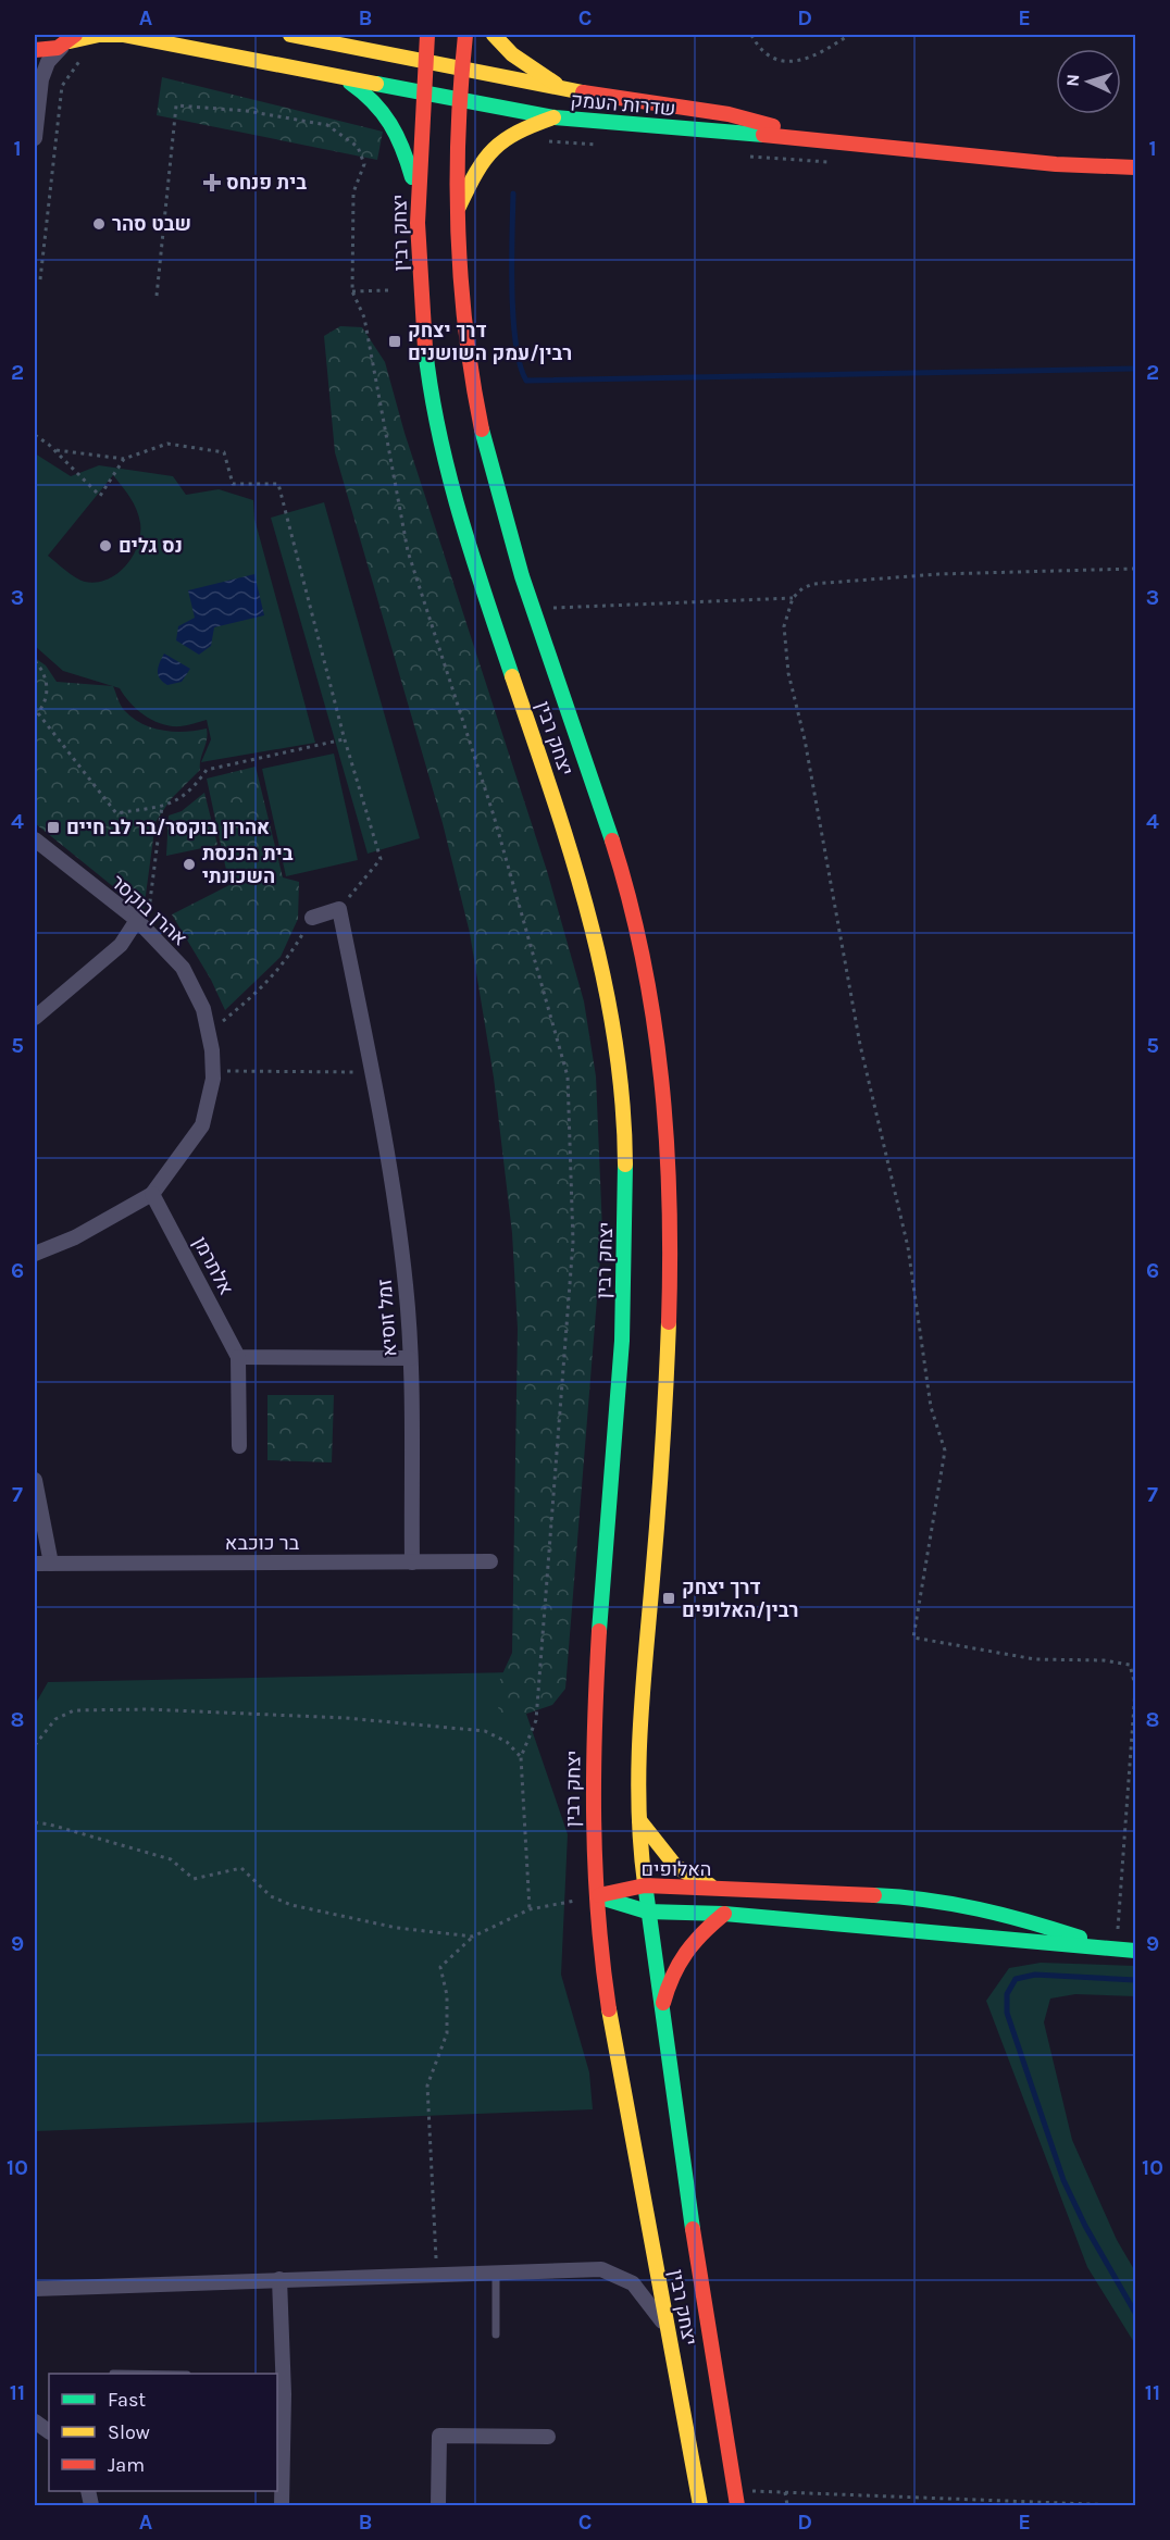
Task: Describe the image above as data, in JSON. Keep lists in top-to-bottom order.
{
  "streets": {
    "main road": ["שדרות העמק", "יצחק רבין", "האלופים"],
    "street": [
      "אהרן בוקסר",
      "אלתרמן",
      "זמל זוסיא",
      "בר כוכבא"
    ]
  },
  "crossings": [
    ["שדרות העמק", "יצחק רבין"],
    ["יצחק רבין", "האלופים"],
    ["אהרן בוקסר", "אלתרמן"],
    ["זמל זוסיא", "בר כוכבא"]
  ],
  "places": {
    "health": ["בית פנחס"],
    "other": ["שבט סהר", "נס גלים", "בית הכנסת השכונתי"],
    "transit": ["דרך יצחק רבין/עמק השושנים", "אהרון בוקסר/בר לב חיים", "דרך יצחק רבין/האלופים"]
  },
  "legend": ["Fast", "Slow", "Jam"],
  "north": "left",
  "grid": {
    "columns": [
      "A",
      "B",
      "C",
      "D",
      "E"
    ],
    "rows": [
      "1",
      "2",
      "3",
      "4",
      "5",
      "6",
      "7",
      "8",
      "9",
      "10",
      "11"
    ]
  }
}
